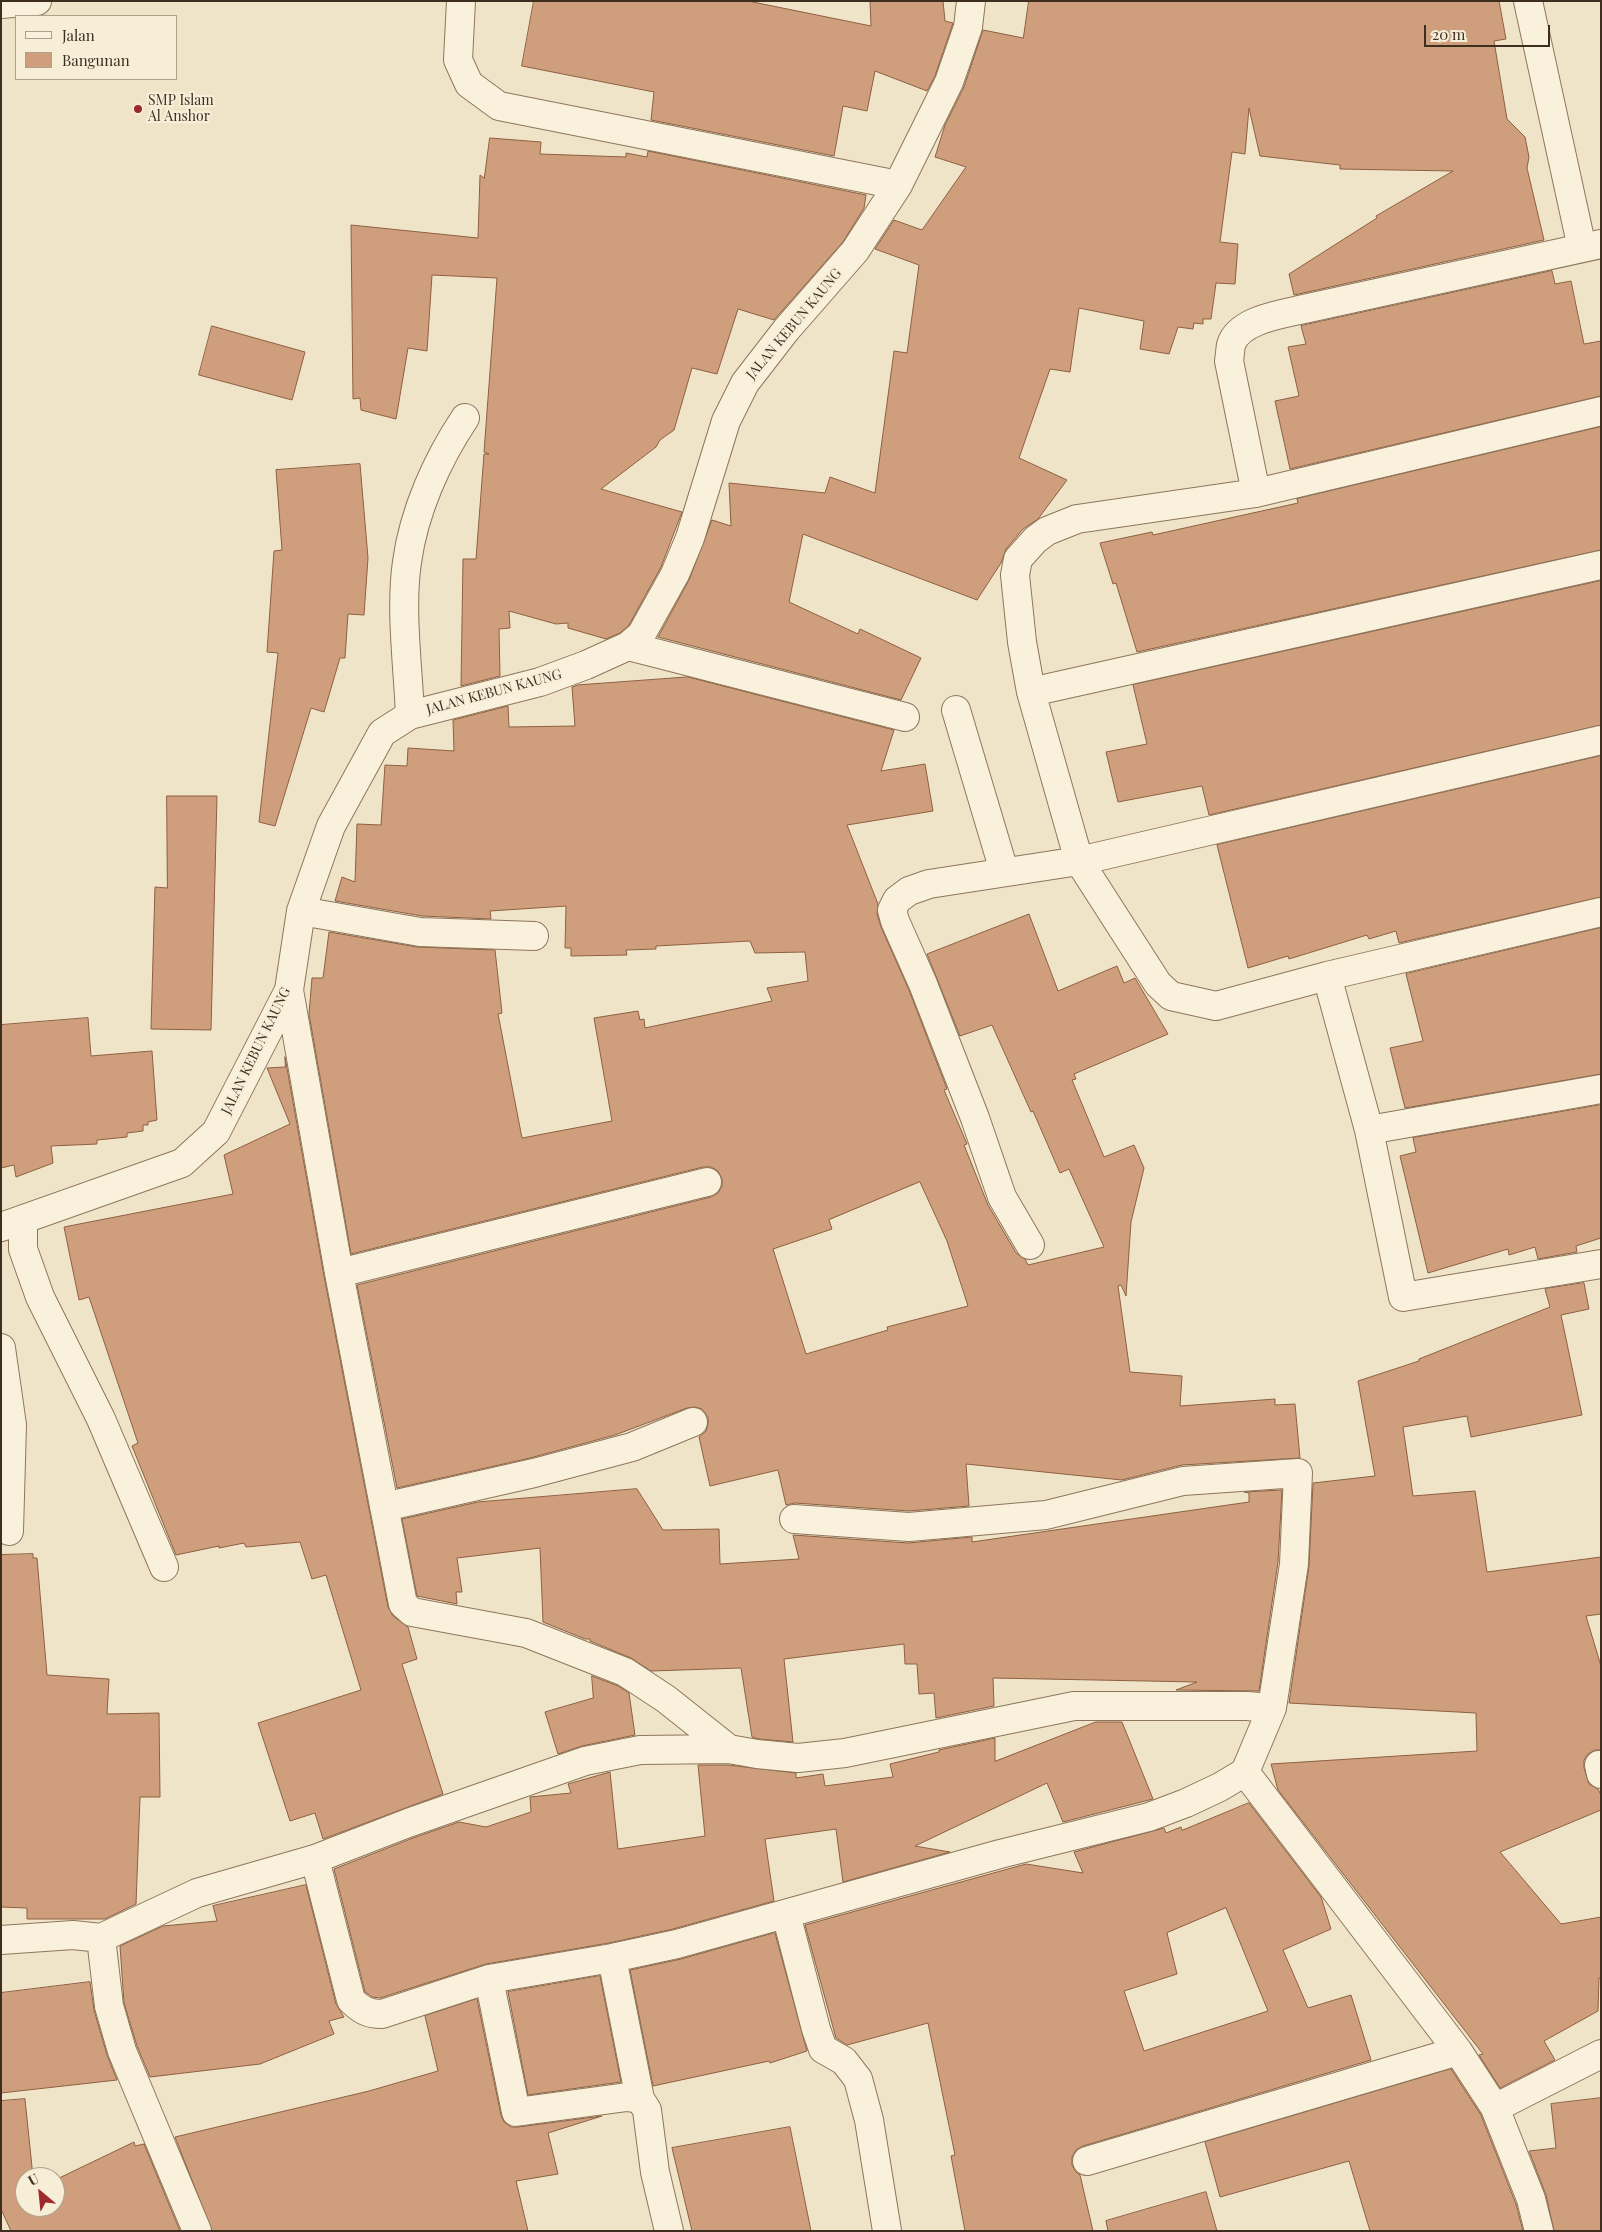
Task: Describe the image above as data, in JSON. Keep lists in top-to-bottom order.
{
  "streets": {
    "street": ["JALAN KEBUN KAUNG"]
  },
  "places": ["SMP Islam Al Anshor"],
  "legend": ["Jalan", "Bangunan"],
  "scale_bar": "20 m",
  "north": "top left"
}
